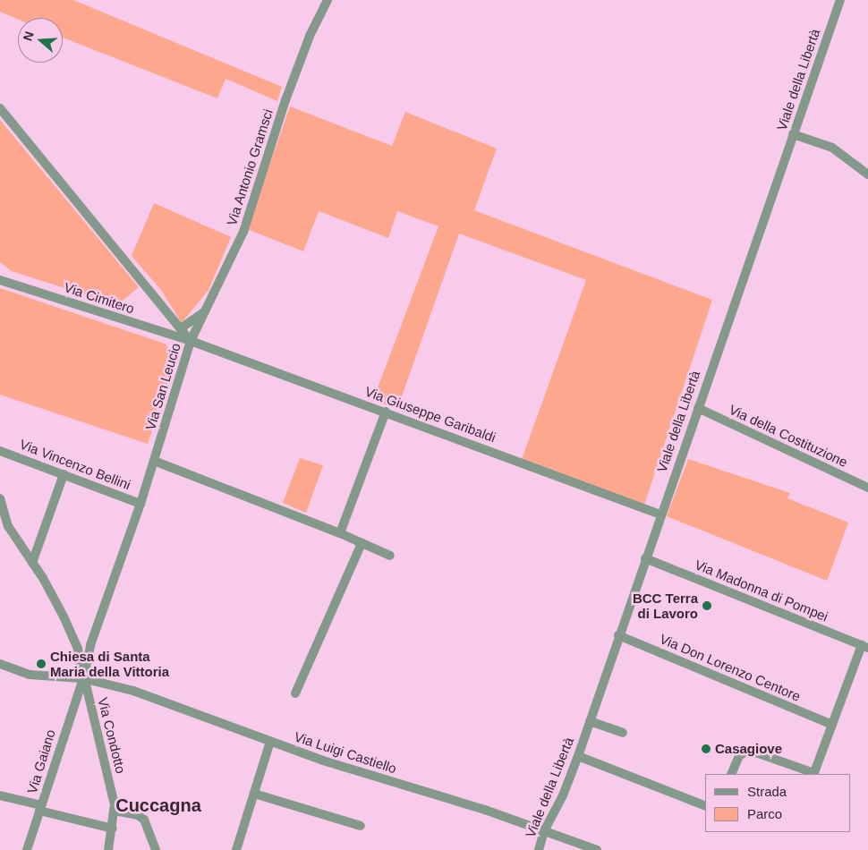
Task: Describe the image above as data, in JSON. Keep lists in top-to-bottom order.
{
  "streets": {
    "street": [
      "Viale della Libertà",
      "Via Antonio Gramsci",
      "Via Cimitero",
      "Via San Leucio",
      "Via Giuseppe Garibaldi",
      "Via della Costituzione",
      "Via Vincenzo Bellini",
      "Via Madonna di Pompei",
      "Via Don Lorenzo Centore",
      "Via Condotto",
      "Via Luigi Castiello",
      "Via Gaiano"
    ]
  },
  "crossings": [
    ["Viale della Libertà", "Via Giuseppe Garibaldi"],
    ["Viale della Libertà", "Via della Costituzione"],
    ["Viale della Libertà", "Via Madonna di Pompei"],
    ["Viale della Libertà", "Via Don Lorenzo Centore"],
    ["Viale della Libertà", "Via Luigi Castiello"],
    ["Via Antonio Gramsci", "Via Cimitero"],
    ["Via Antonio Gramsci", "Via San Leucio"],
    ["Via Antonio Gramsci", "Via Giuseppe Garibaldi"],
    ["Via Cimitero", "Via San Leucio"],
    ["Via Cimitero", "Via Giuseppe Garibaldi"],
    ["Via San Leucio", "Via Giuseppe Garibaldi"],
    ["Via San Leucio", "Via Vincenzo Bellini"],
    ["Via San Leucio", "Via Condotto"],
    ["Via San Leucio", "Via Luigi Castiello"],
    ["Via San Leucio", "Via Gaiano"],
    ["Via Condotto", "Via Luigi Castiello"],
    ["Via Condotto", "Via Gaiano"],
    ["Via Luigi Castiello", "Via Gaiano"]
  ],
  "districts": ["Cuccagna"],
  "places": ["BCC Terra di Lavoro", "Chiesa di Santa Maria della Vittoria", "Casagiove"],
  "legend": ["Strada", "Parco"],
  "north": "left"
}
